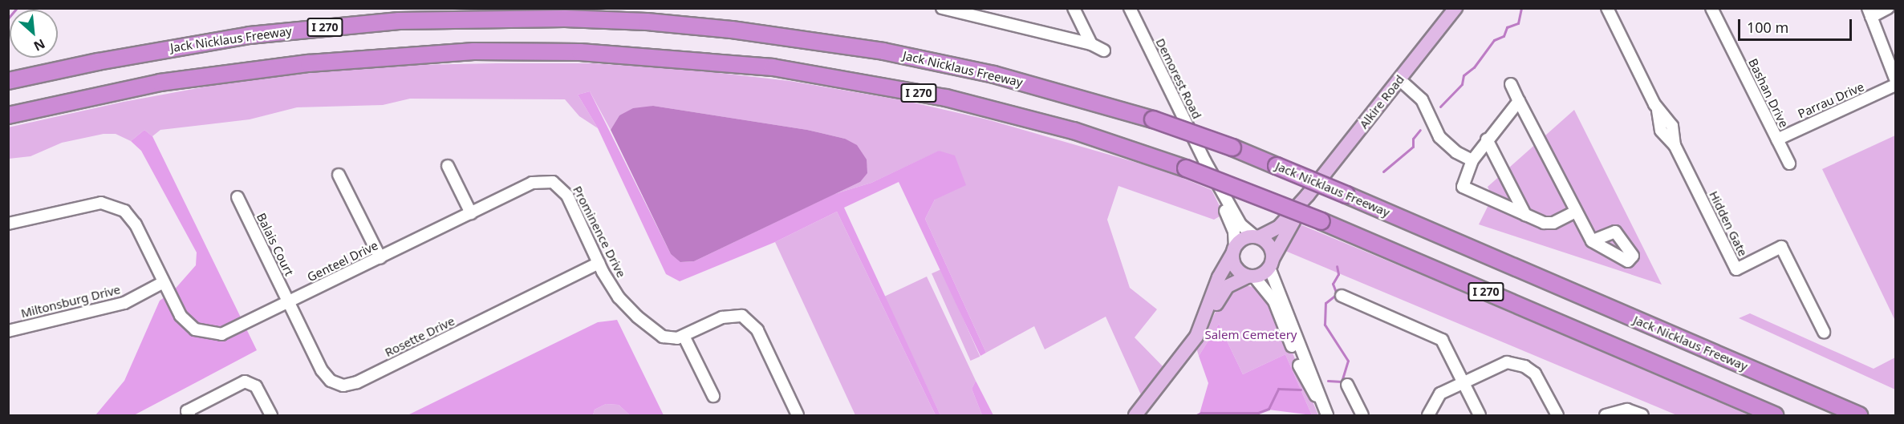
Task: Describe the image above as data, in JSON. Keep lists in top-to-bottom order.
{
  "streets": {
    "highway": ["I 270", "Jack Nicklaus Freeway"],
    "main road": ["Alkire Road"],
    "street": [
      "Demorest Road",
      "Bashan Drive",
      "Parrau Drive",
      "Hidden Gate",
      "Prominence Drive",
      "Balais Court",
      "Genteel Drive",
      "Miltonsburg Drive",
      "Rosette Drive"
    ]
  },
  "crossings": [
    ["Demorest Road", "Alkire Road"],
    ["Bashan Drive", "Parrau Drive"],
    ["Prominence Drive", "Genteel Drive"],
    ["Prominence Drive", "Rosette Drive"],
    ["Balais Court", "Genteel Drive"],
    ["Balais Court", "Rosette Drive"],
    ["Genteel Drive", "Miltonsburg Drive"],
    ["Genteel Drive", "Rosette Drive"]
  ],
  "parks": ["Salem Cemetery"],
  "scale_bar": "100 m",
  "north": "bottom right"
}
